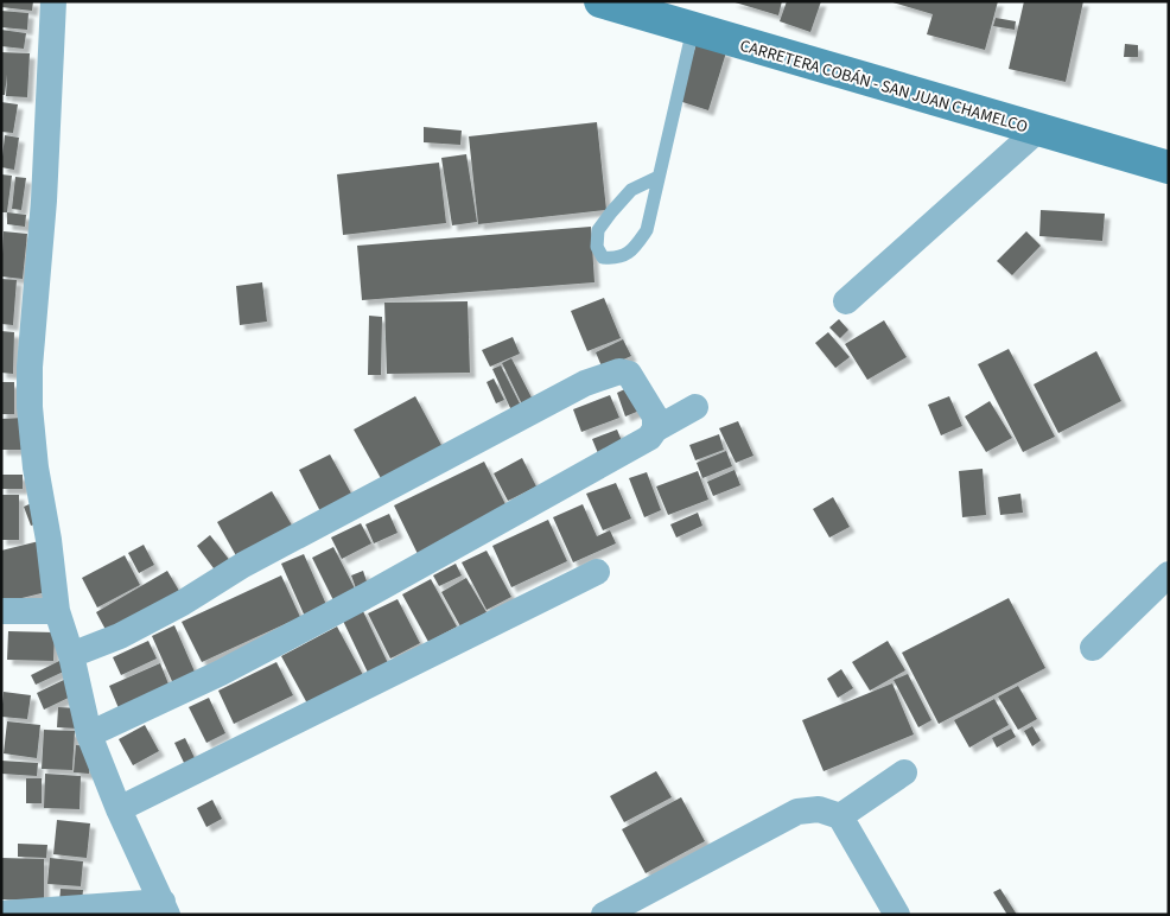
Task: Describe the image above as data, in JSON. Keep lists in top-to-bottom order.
{
  "streets": {
    "main road": ["CARRETERA COBÁN - SAN JUAN CHAMELCO"]
  }
}
